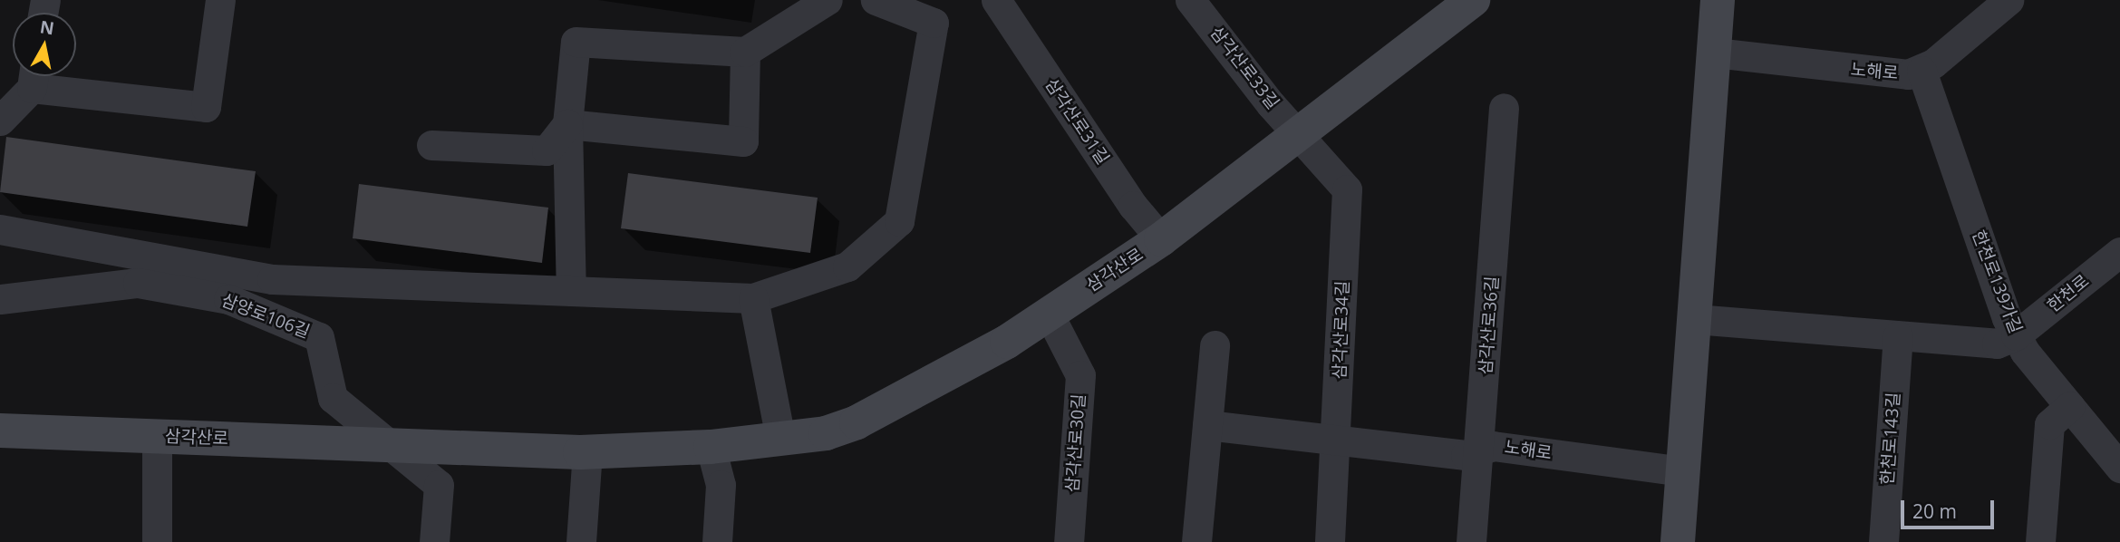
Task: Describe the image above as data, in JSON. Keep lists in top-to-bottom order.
{
  "streets": {
    "street": [
      "삼각산로33길",
      "노해로",
      "삼각산로31길",
      "삼각산로",
      "한천로139가길",
      "한천로",
      "삼양로106길",
      "삼각산로36길",
      "삼각산로34길",
      "한천로143길",
      "삼각산로30길"
    ]
  },
  "crossings": [
    ["삼각산로33길", "삼각산로"],
    ["삼각산로33길", "삼각산로34길"],
    ["노해로", "한천로139가길"],
    ["노해로", "삼각산로36길"],
    ["노해로", "삼각산로34길"],
    ["삼각산로31길", "삼각산로"],
    ["삼각산로", "삼양로106길"],
    ["삼각산로", "삼각산로34길"],
    ["삼각산로", "삼각산로30길"],
    ["한천로139가길", "한천로"]
  ],
  "scale_bar": "20 m",
  "north": "top"
}
